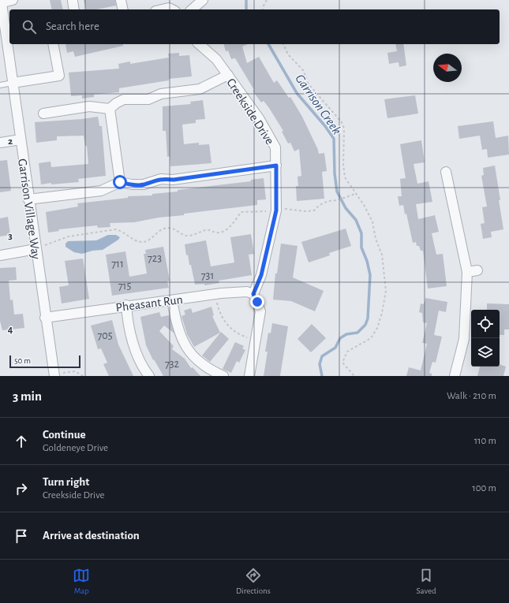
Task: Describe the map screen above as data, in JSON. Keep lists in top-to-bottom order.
{
  "streets": {
    "street": ["Creekside Drive", "Garrison Village Way", "Pheasant Run"]
  },
  "crossings": [
    ["Creekside Drive", "Pheasant Run"],
    ["Garrison Village Way", "Pheasant Run"]
  ],
  "water": ["Garrison Creek"],
  "house_numbers": [
    "723",
    "711",
    "731",
    "715",
    "705",
    "732"
  ],
  "scale_bar": "50 m",
  "north": "left",
  "page": {
    "search": "Search here",
    "scale": "50 m",
    "heading": ["3 min", "Walk · 210 m"],
    "list": [
      ["Continue", "Goldeneye Drive", "110 m"],
      ["Turn right", "Creekside Drive", "100 m"],
      "Arrive at destination"
    ],
    "nav": ["Map", "Directions", "Saved"]
  },
  "grid": {
    "rows": ["2", "3", "4"]
  }
}
